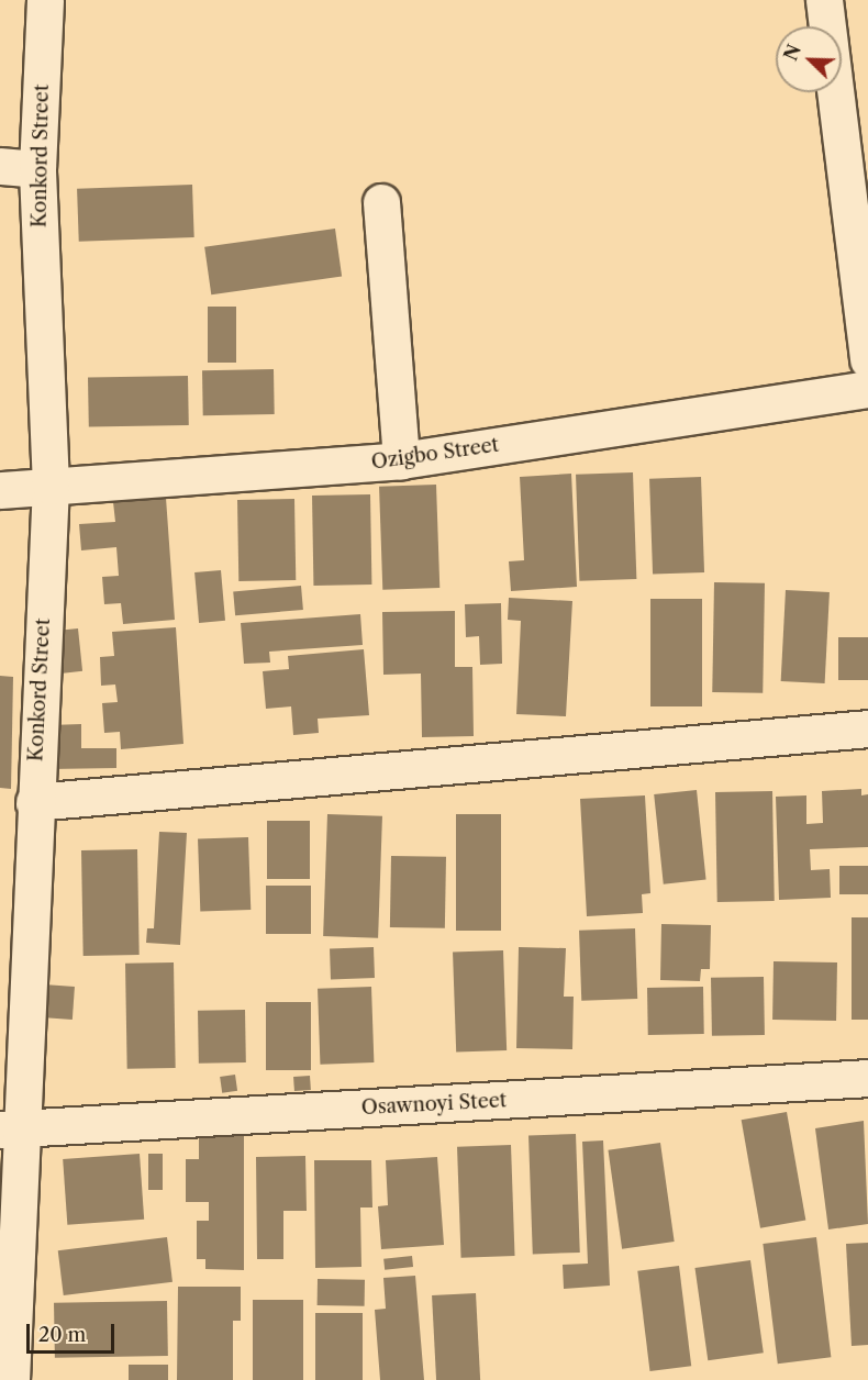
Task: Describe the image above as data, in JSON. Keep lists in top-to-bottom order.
{
  "streets": {
    "street": ["Konkord Street", "Ozigbo Street", "Osawnoyi Steet"]
  },
  "crossings": [
    ["Konkord Street", "Ozigbo Street"],
    ["Konkord Street", "Osawnoyi Steet"]
  ],
  "scale_bar": "20 m",
  "north": "top left"
}
